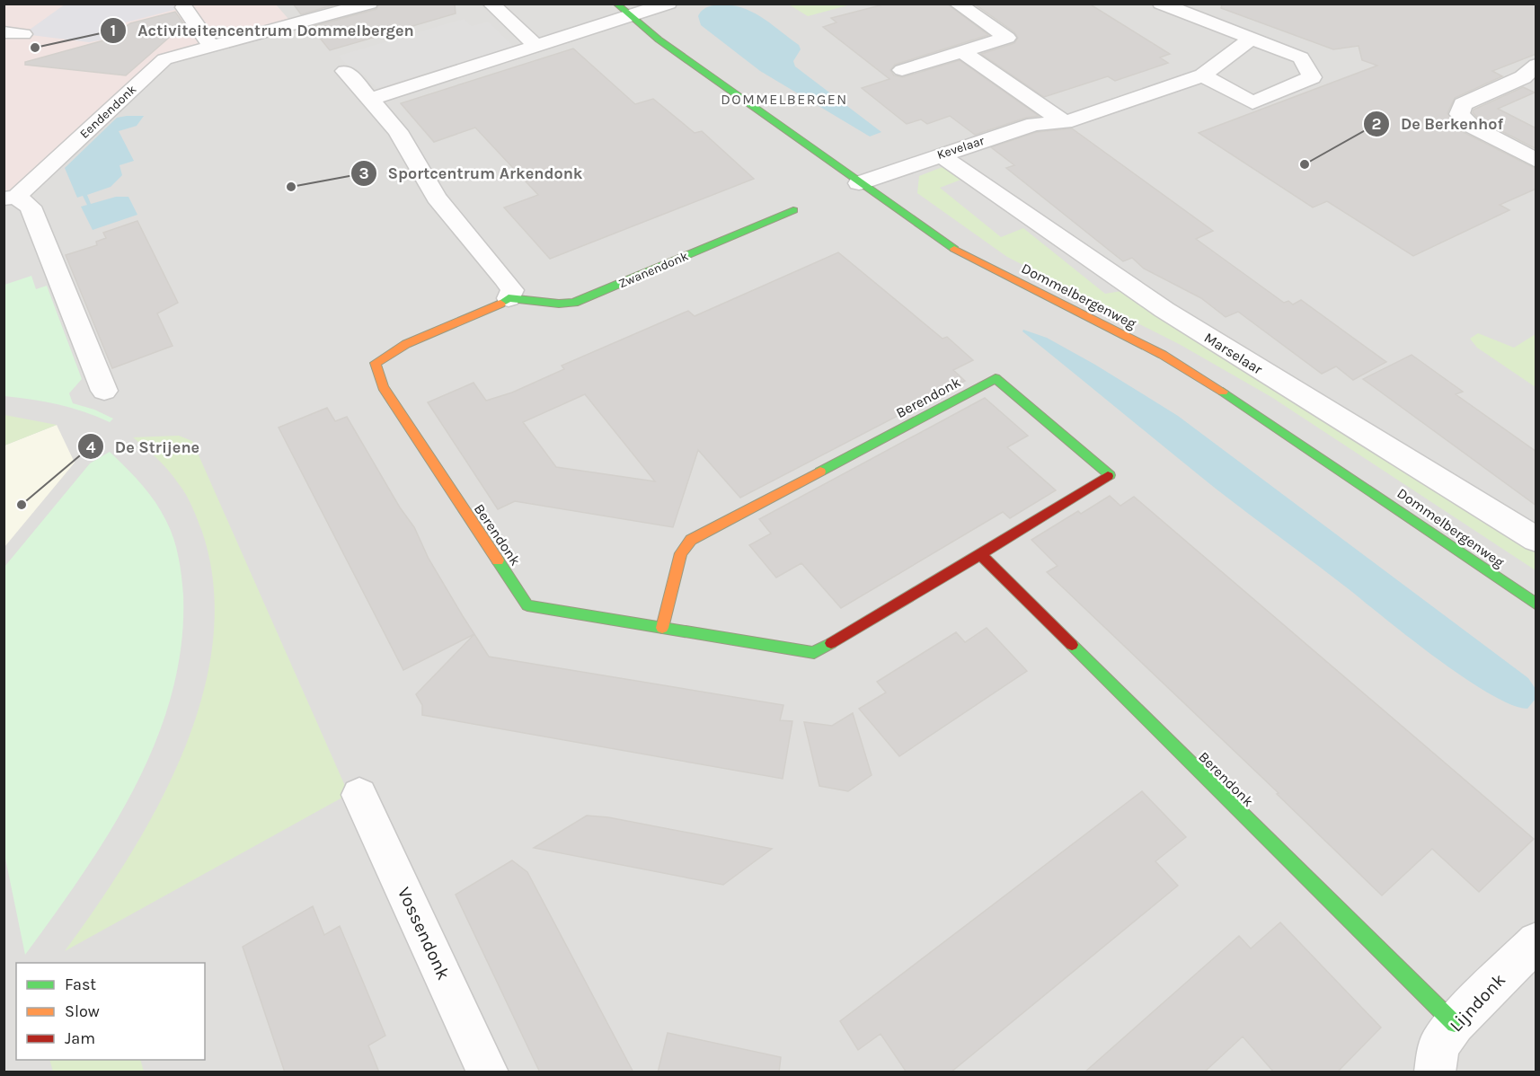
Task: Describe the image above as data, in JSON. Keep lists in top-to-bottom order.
{
  "streets": {
    "street": [
      "Eendendonk",
      "Kevelaar",
      "Zwanendonk",
      "Dommelbergenweg",
      "Marselaar",
      "Berendonk",
      "Vossendonk",
      "Lijndonk"
    ]
  },
  "crossings": [
    ["Kevelaar", "Dommelbergenweg"],
    ["Kevelaar", "Marselaar"],
    ["Zwanendonk", "Berendonk"],
    ["Berendonk", "Lijndonk"]
  ],
  "districts": ["DOMMELBERGEN"],
  "places": [
    "Activiteitencentrum Dommelbergen",
    "De Berkenhof",
    "Sportcentrum Arkendonk",
    "De Strijene"
  ],
  "legend": ["Fast", "Slow", "Jam"]
}
